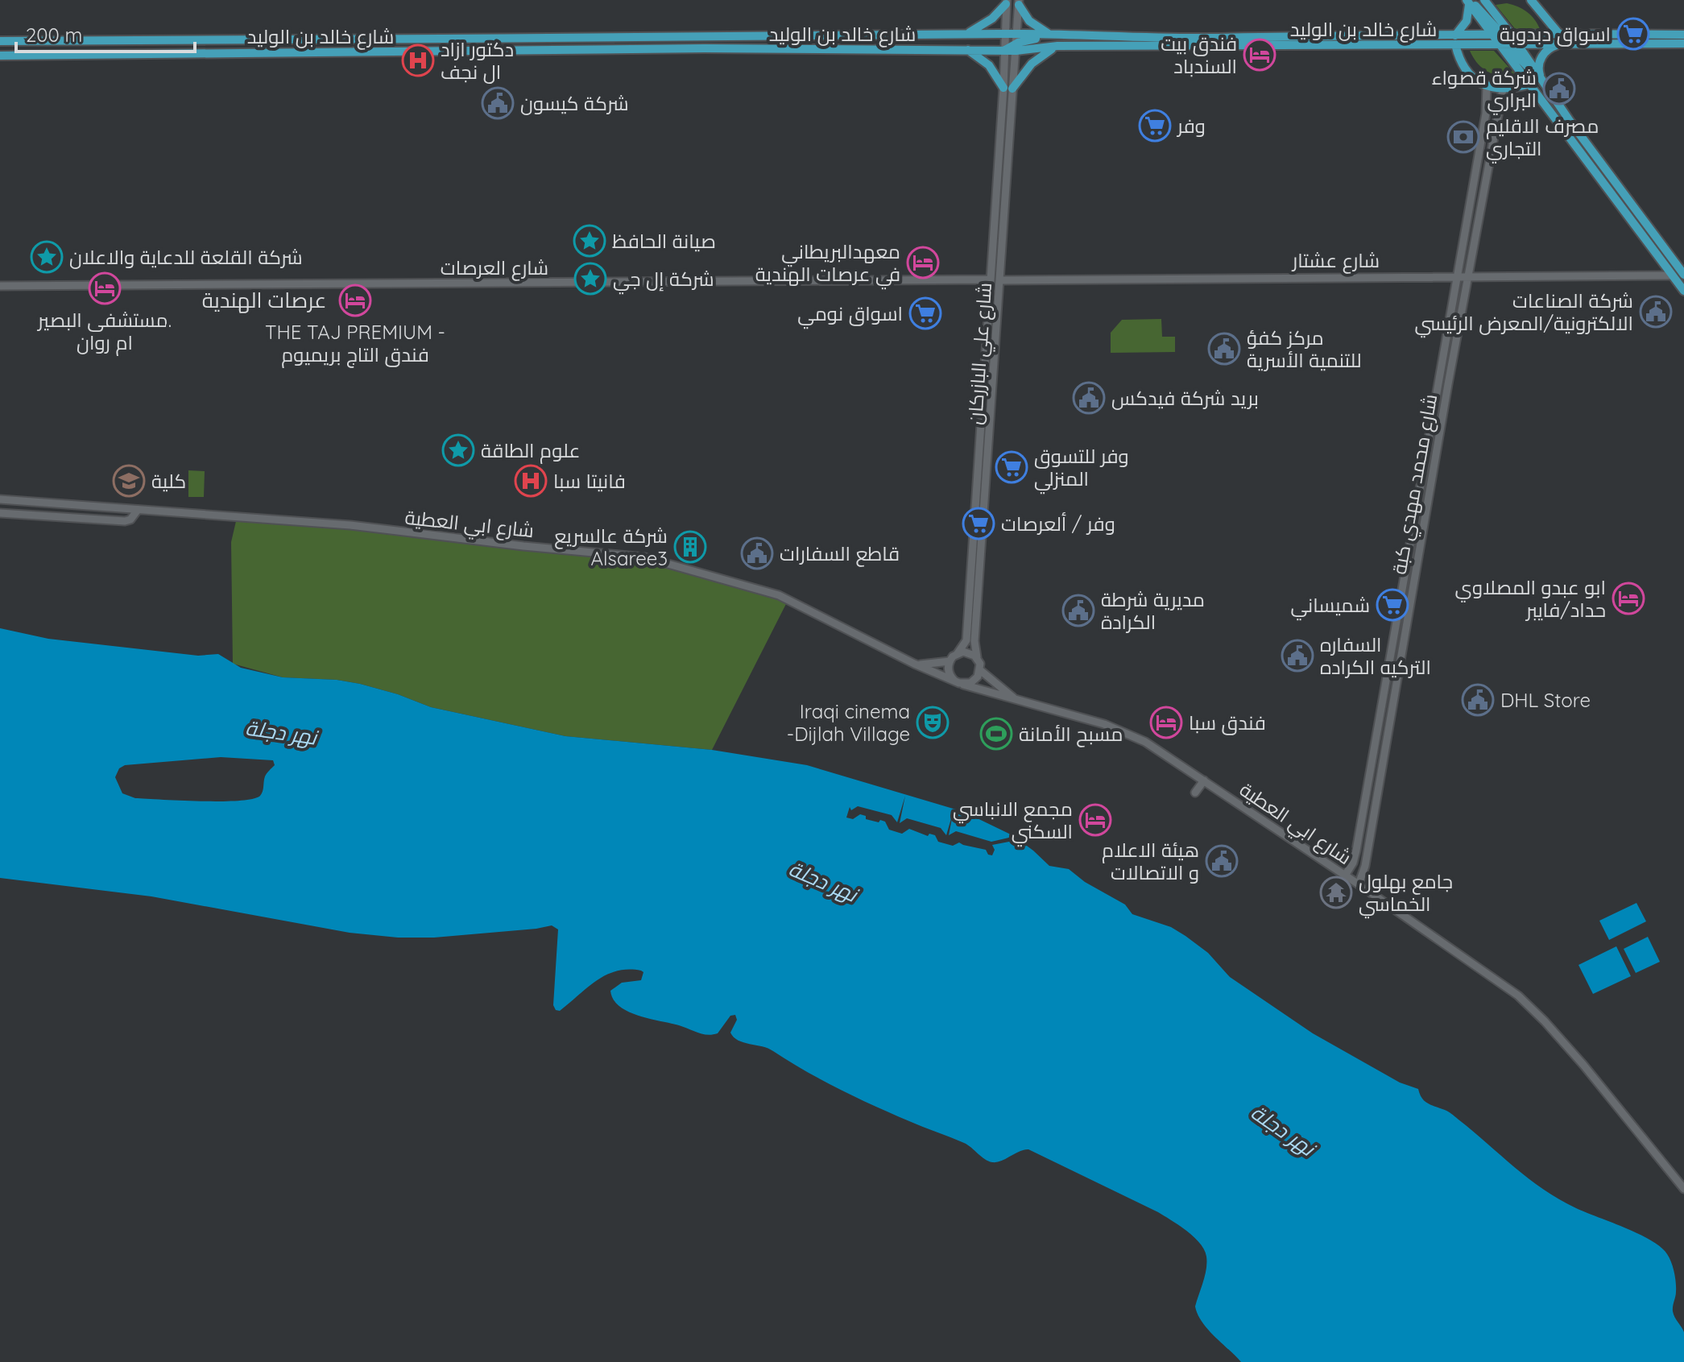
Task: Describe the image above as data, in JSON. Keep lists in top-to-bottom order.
{
  "streets": {
    "main road": ["شارع خالد بن الوليد"],
    "street": [
      "شارع عشتار",
      "شارع العرصات",
      "شارع علي البازركان",
      "شارع محمد مهدي كبة",
      "شارع ابي العطية"
    ]
  },
  "crossings": [
    ["شارع خالد بن الوليد", "شارع علي البازركان"],
    ["شارع عشتار", "شارع علي البازركان"],
    ["شارع عشتار", "شارع محمد مهدي كبة"],
    ["شارع العرصات", "شارع علي البازركان"],
    ["شارع علي البازركان", "شارع ابي العطية"],
    ["شارع محمد مهدي كبة", "شارع ابي العطية"]
  ],
  "districts": ["عرصات الهندية"],
  "water": ["نهر دجلة"],
  "places": {
    "supermarket": [
      "اسواق دبدوبة",
      "وفر",
      "اسواق نومي",
      "وفر للتسوق المنزلي",
      "وفر / ألعرصات",
      "شميساني"
    ],
    "hotel": [
      "فندق بيت السندباد",
      "معهدالبريطاني في عرصات الهندية",
      "مستشفى البصير. ام روان",
      "THE TAJ PREMIUM - فندق التاج بريميوم",
      "ابو عبدو المصلاوي حداد/فايبر",
      "فندق سبا",
      "مجمع الانباسي السكني"
    ],
    "hospital": ["دكتور ازاد ال نجف", "فانيتا سبا"],
    "public building": [
      "شركة قصواء البراري",
      "شركة كيسون",
      "شركة الصناعات الالكترونية/المعرض الرئيسي",
      "مركز كفؤ للتنمية الأسرية",
      "بريد شركة فيدكس",
      "قاطع السفارات",
      "مديرية شرطة الكرادة",
      "السفاره التركيه الكراده",
      "DHL Store",
      "هيئة الاعلام و الاتصالات"
    ],
    "bank": ["مصرف الاقليم التجاري"],
    "place": [
      "صيانة الحافظ",
      "شركة القلعة للدعاية والاعلان",
      "شركة إل جي",
      "علوم الطاقة"
    ],
    "school or university": ["كلية"],
    "building": ["شركة عالسريع Alsaree3"],
    "theatre": ["Iraqi cinema -Dijlah Village"],
    "sports": ["مسبح الأمانة"],
    "temple": ["جامع بهلول الخماسي"]
  },
  "scale_bar": "200 m"
}
